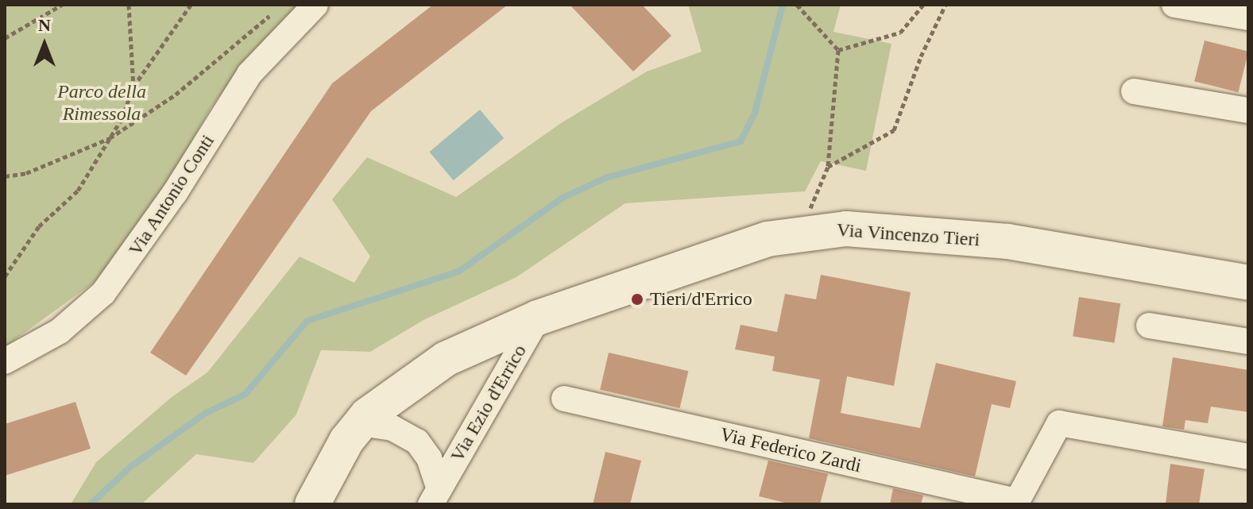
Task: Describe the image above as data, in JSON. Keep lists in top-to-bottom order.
{
  "streets": {
    "street": [
      "Via Antonio Conti",
      "Via Vincenzo Tieri",
      "Via Ezio d'Errico",
      "Via Federico Zardi"
    ]
  },
  "crossings": [
    ["Via Vincenzo Tieri", "Via Ezio d'Errico"]
  ],
  "parks": ["Parco della Rimessola"],
  "places": ["Tieri/d'Errico"],
  "north": "top"
}
